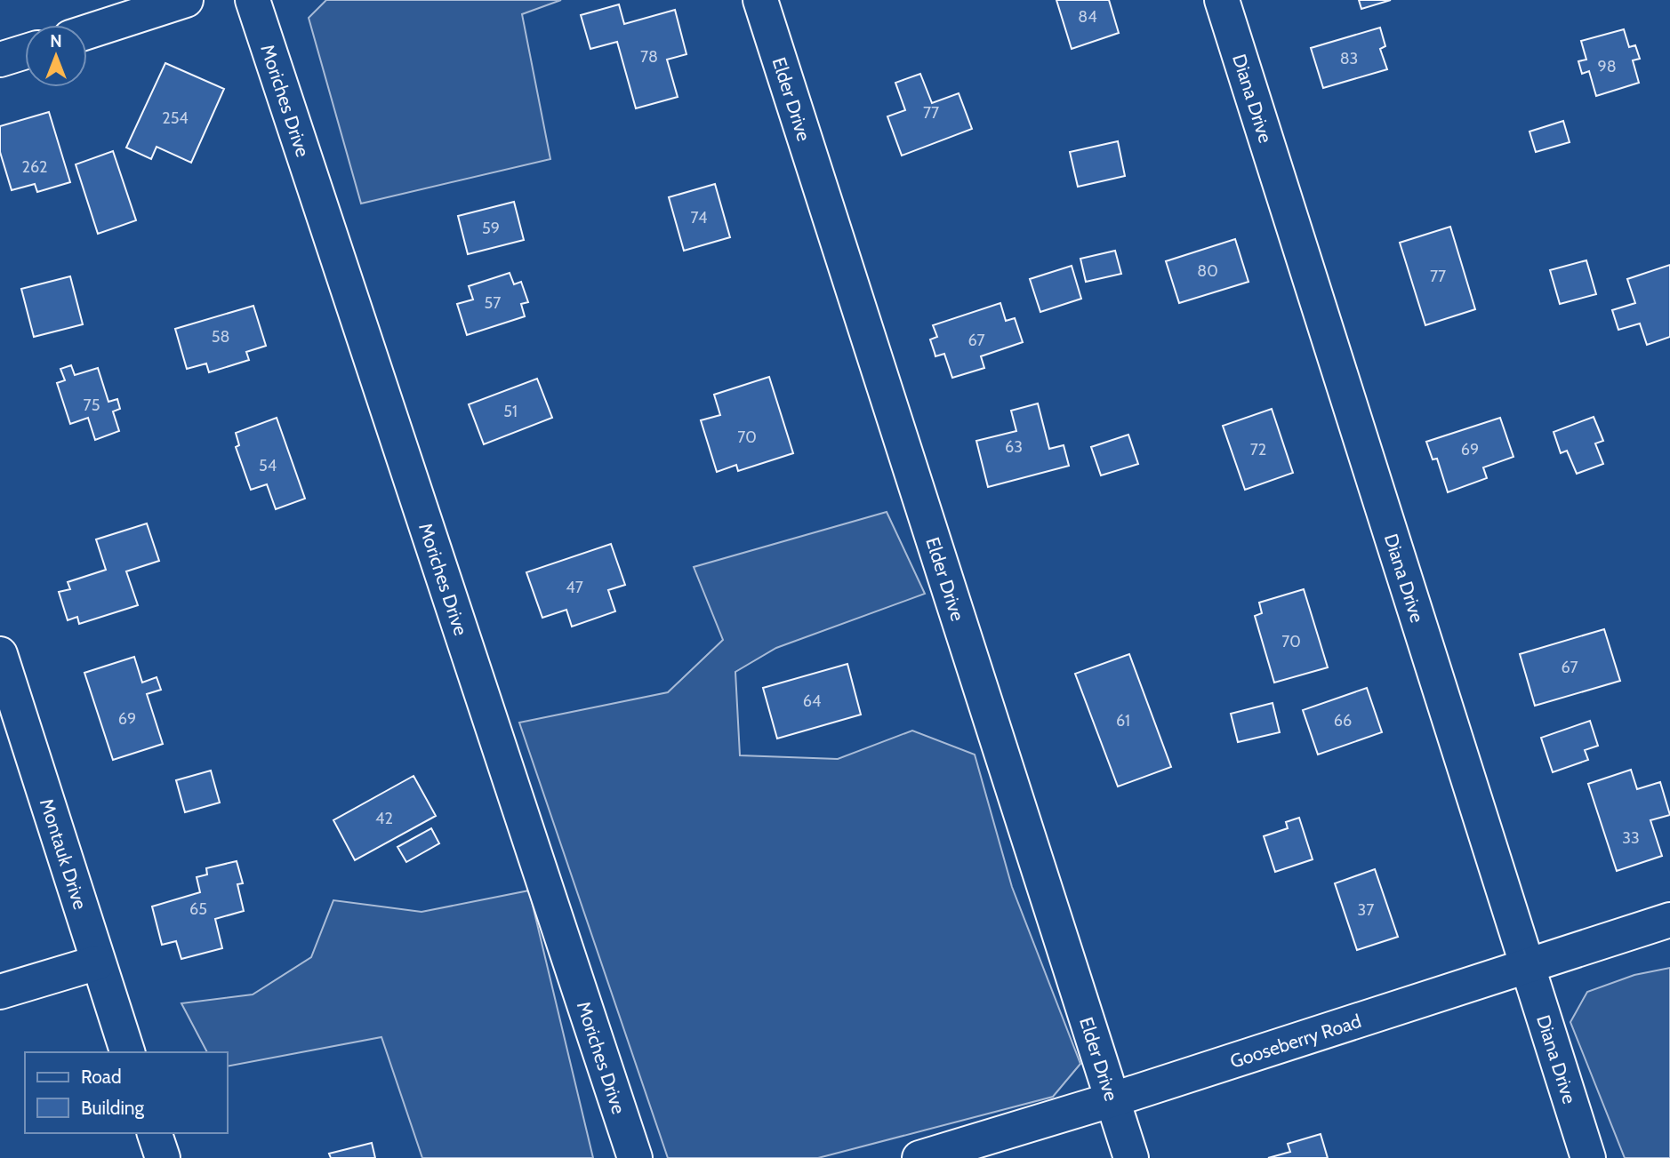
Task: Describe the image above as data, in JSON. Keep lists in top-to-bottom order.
{
  "streets": {
    "street": [
      "Elder Drive",
      "Diana Drive",
      "Moriches Drive",
      "Montauk Drive",
      "Gooseberry Road"
    ]
  },
  "crossings": [
    ["Elder Drive", "Gooseberry Road"],
    ["Diana Drive", "Gooseberry Road"]
  ],
  "house_numbers": [
    "84",
    "78",
    "83",
    "98",
    "77",
    "254",
    "262",
    "74",
    "59",
    "80",
    "77",
    "57",
    "58",
    "67",
    "75",
    "51",
    "70",
    "63",
    "72",
    "69",
    "54",
    "47",
    "70",
    "67",
    "64",
    "69",
    "61",
    "66",
    "42",
    "33",
    "65",
    "37"
  ],
  "legend": ["Road", "Building"],
  "north": "top"
}
